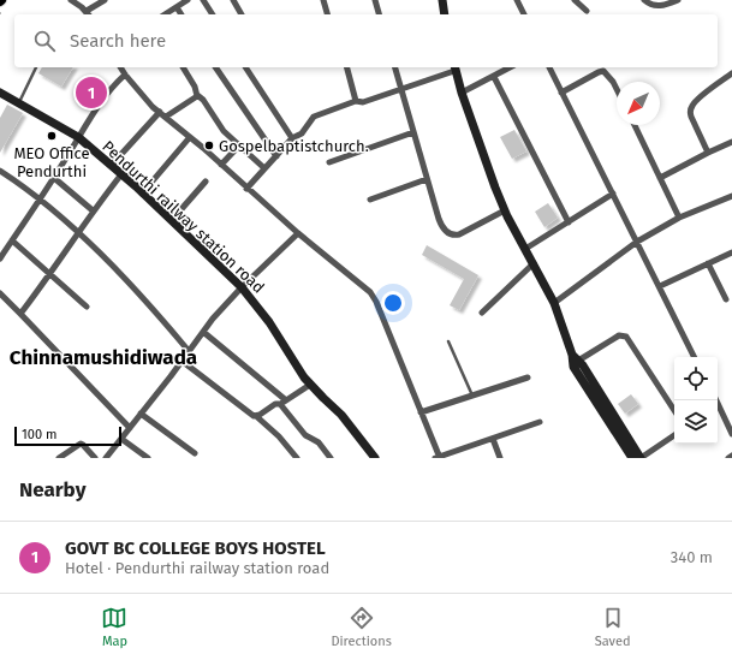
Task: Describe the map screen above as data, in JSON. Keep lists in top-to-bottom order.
{
  "streets": {
    "street": ["Pendurthi railway station road"]
  },
  "districts": ["Chinnamushidiwada"],
  "places": ["MEO Office Pendurthi", "Gospelbaptistchurch."],
  "scale_bar": "100 m",
  "north": "bottom left",
  "page": {
    "search": "Search here",
    "pins": "1",
    "scale": "100 m",
    "heading": "Nearby",
    "list": [
      {
        "mark": "1",
        "name": "GOVT BC COLLEGE BOYS HOSTEL",
        "note": "Hotel · Pendurthi railway station road",
        "value": "340 m"
      }
    ],
    "nav": ["Map", "Directions", "Saved"]
  }
}
